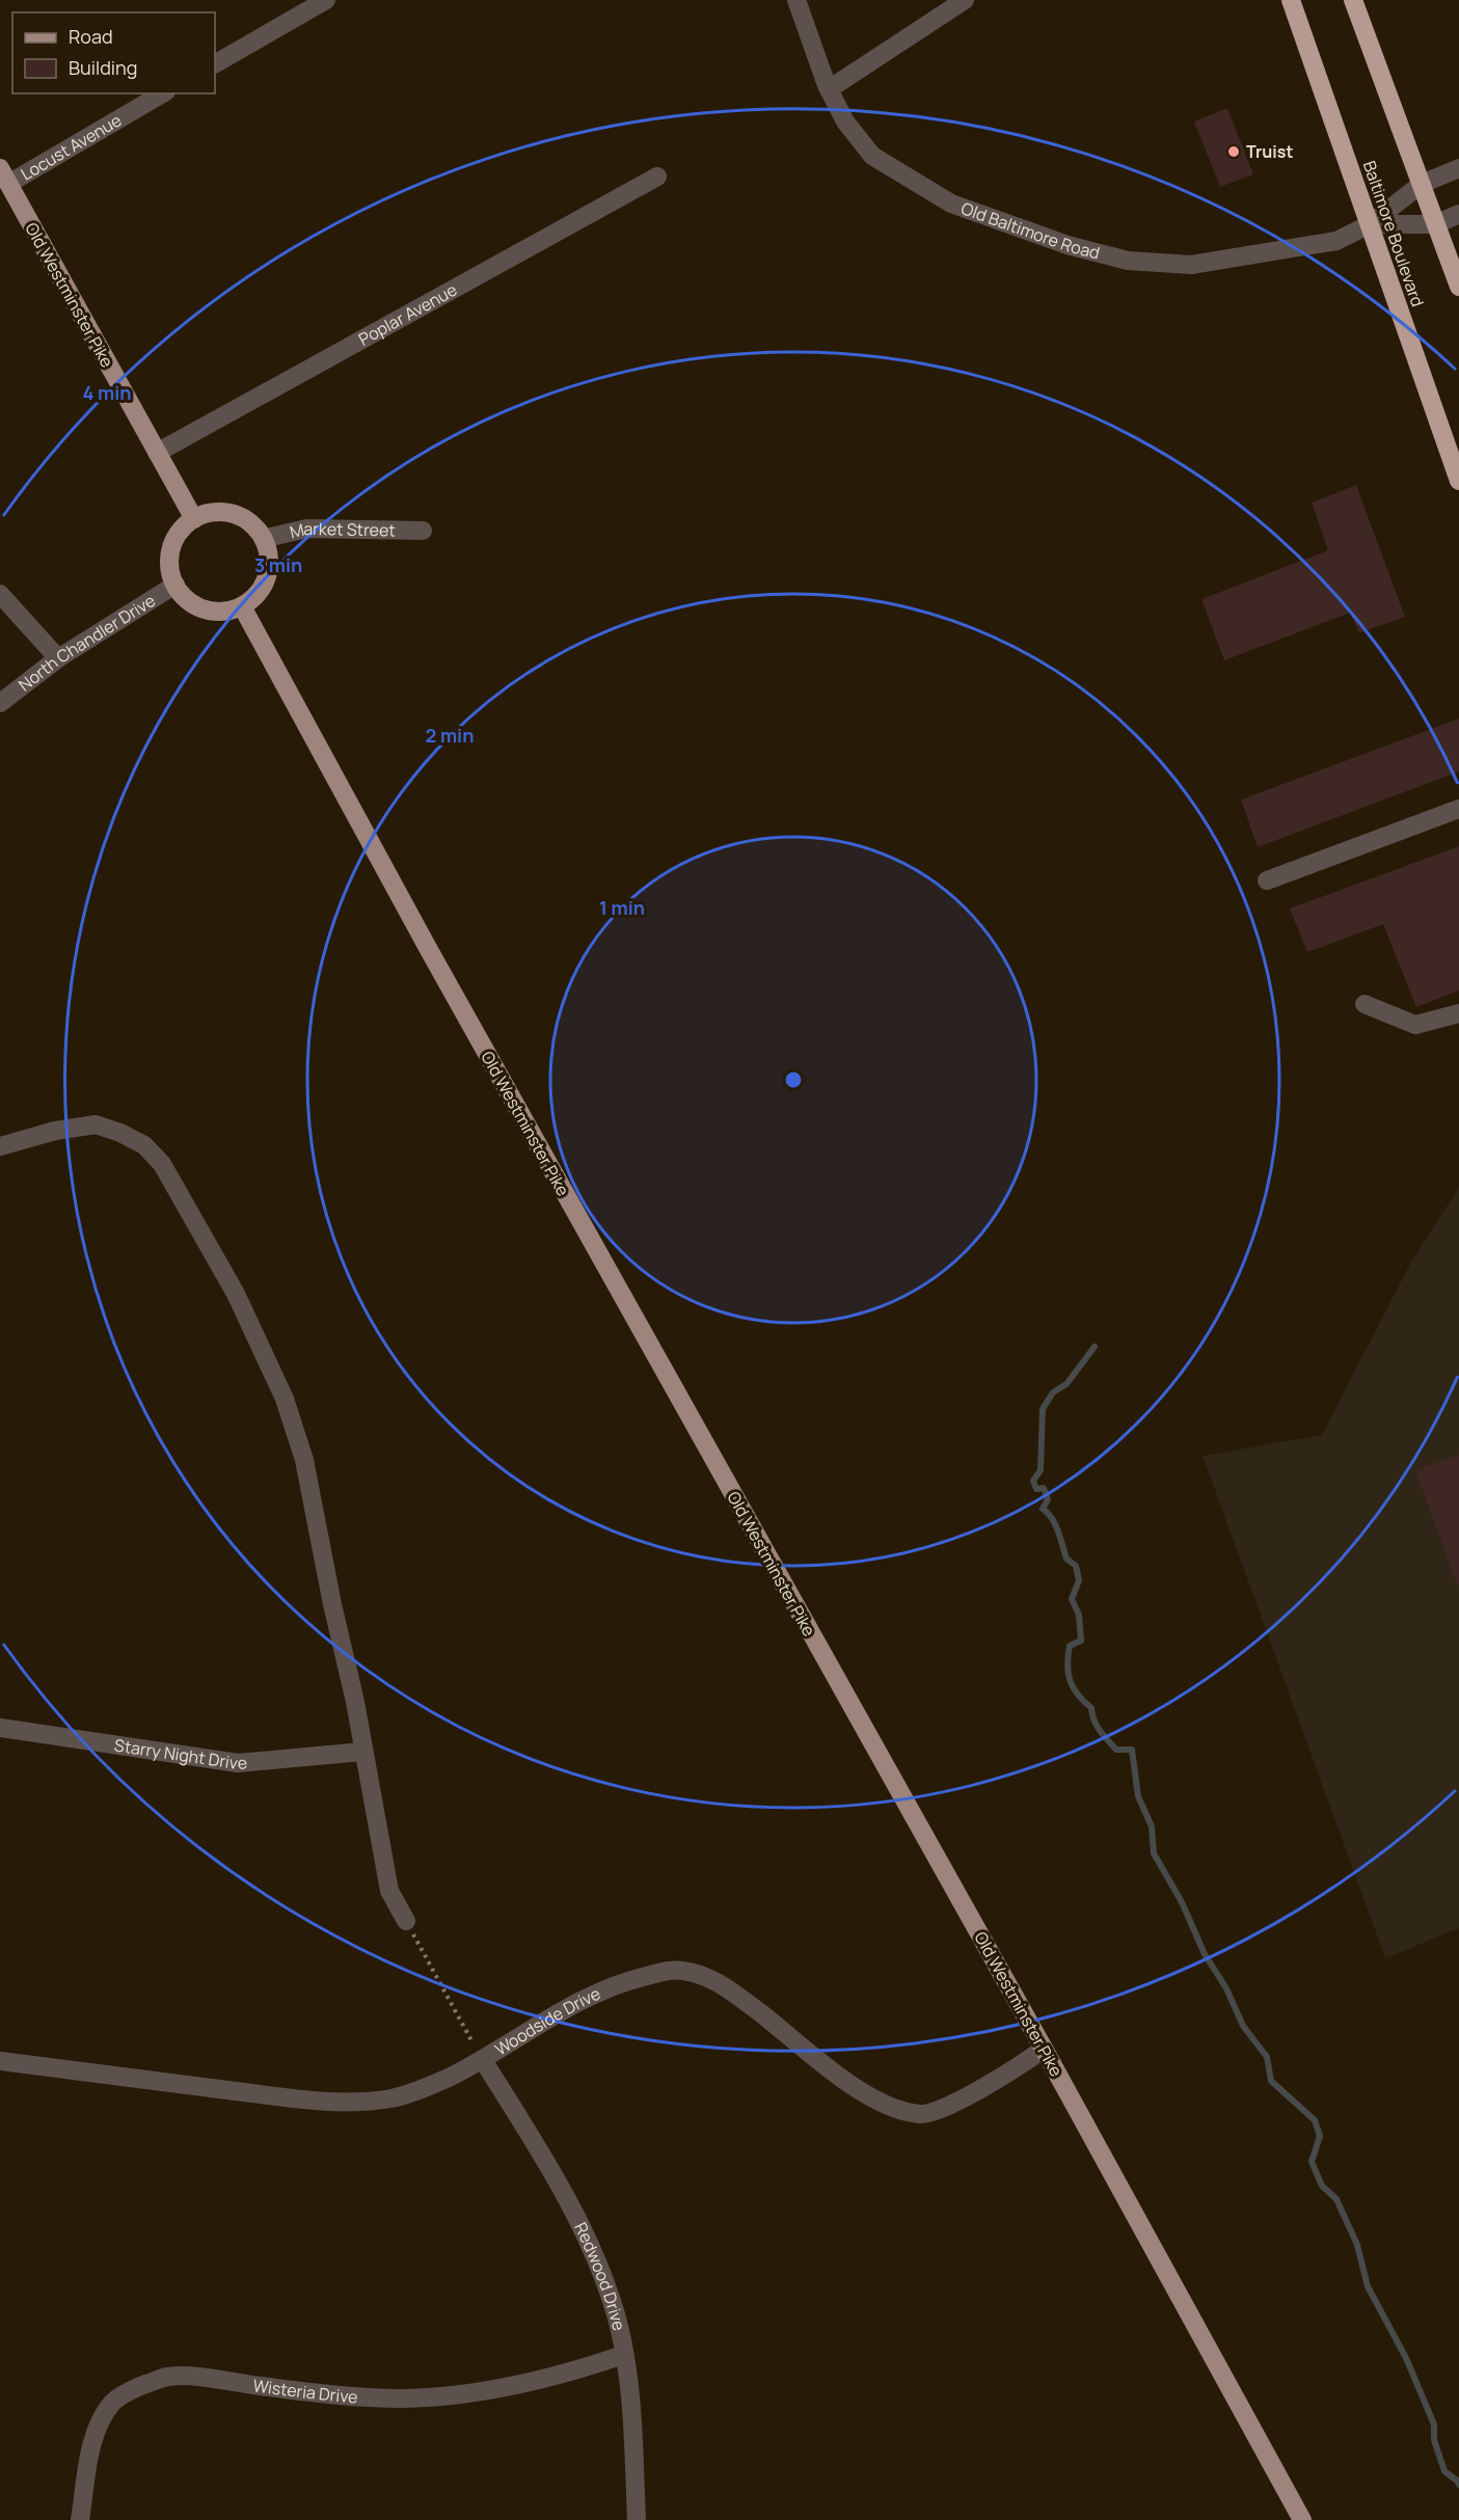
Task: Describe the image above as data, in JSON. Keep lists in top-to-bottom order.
{
  "streets": {
    "highway": ["Baltimore Boulevard"],
    "main road": ["Old Westminster Pike"],
    "street": [
      "Locust Avenue",
      "Old Baltimore Road",
      "Poplar Avenue",
      "Market Street",
      "North Chandler Drive",
      "Starry Night Drive",
      "Woodside Drive",
      "Redwood Drive",
      "Wisteria Drive"
    ]
  },
  "crossings": [
    ["Locust Avenue", "Old Westminster Pike"],
    ["Old Baltimore Road", "Baltimore Boulevard"],
    ["Old Westminster Pike", "Poplar Avenue"],
    ["Old Westminster Pike", "Market Street"],
    ["Old Westminster Pike", "North Chandler Drive"],
    ["Old Westminster Pike", "Woodside Drive"],
    ["Market Street", "North Chandler Drive"],
    ["Woodside Drive", "Redwood Drive"],
    ["Redwood Drive", "Wisteria Drive"]
  ],
  "places": ["Truist"],
  "legend": ["Road", "Building"],
  "rings": [
    "4 min",
    "3 min",
    "2 min",
    "1 min"
  ]
}
